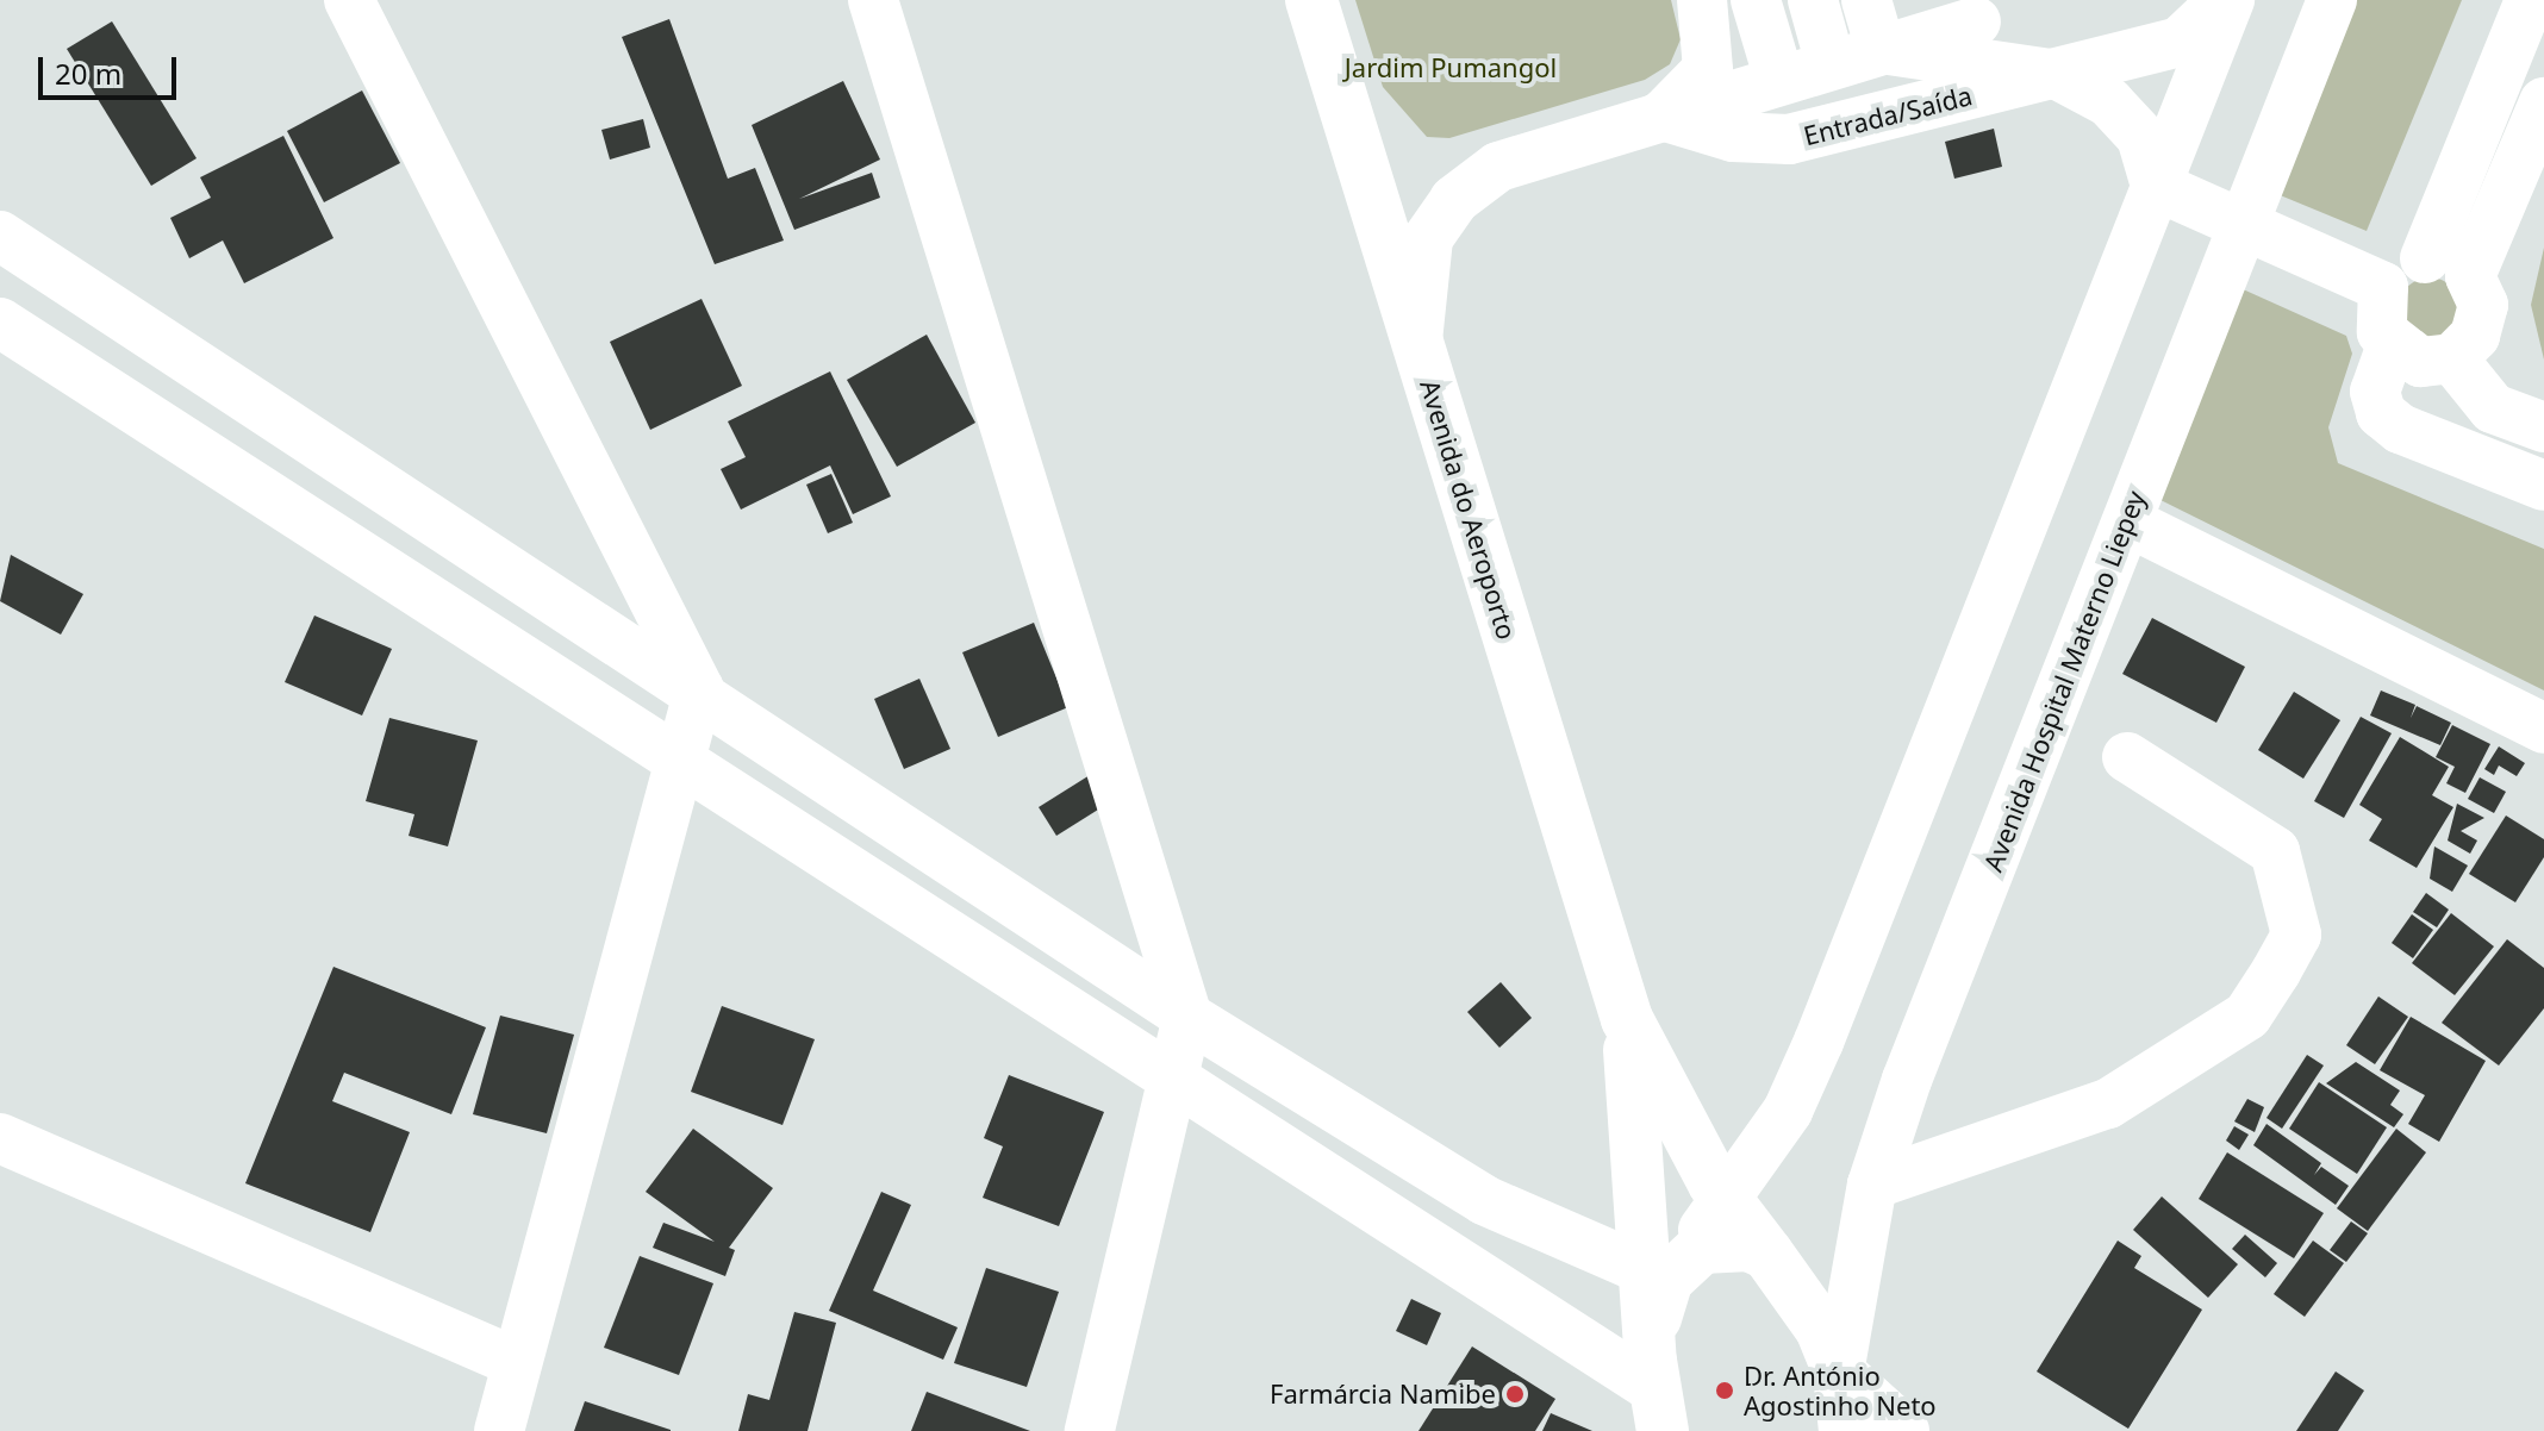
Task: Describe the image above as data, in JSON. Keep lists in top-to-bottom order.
{
  "streets": {
    "main road": ["Avenida do Aeroporto"],
    "street": ["Entrada/Saída", "Avenida Hospital Materno Liepey"]
  },
  "parks": ["Jardim Pumangol"],
  "places": ["Dr. António Agostinho Neto", "Farmárcia Namibe"],
  "scale_bar": "20 m"
}
